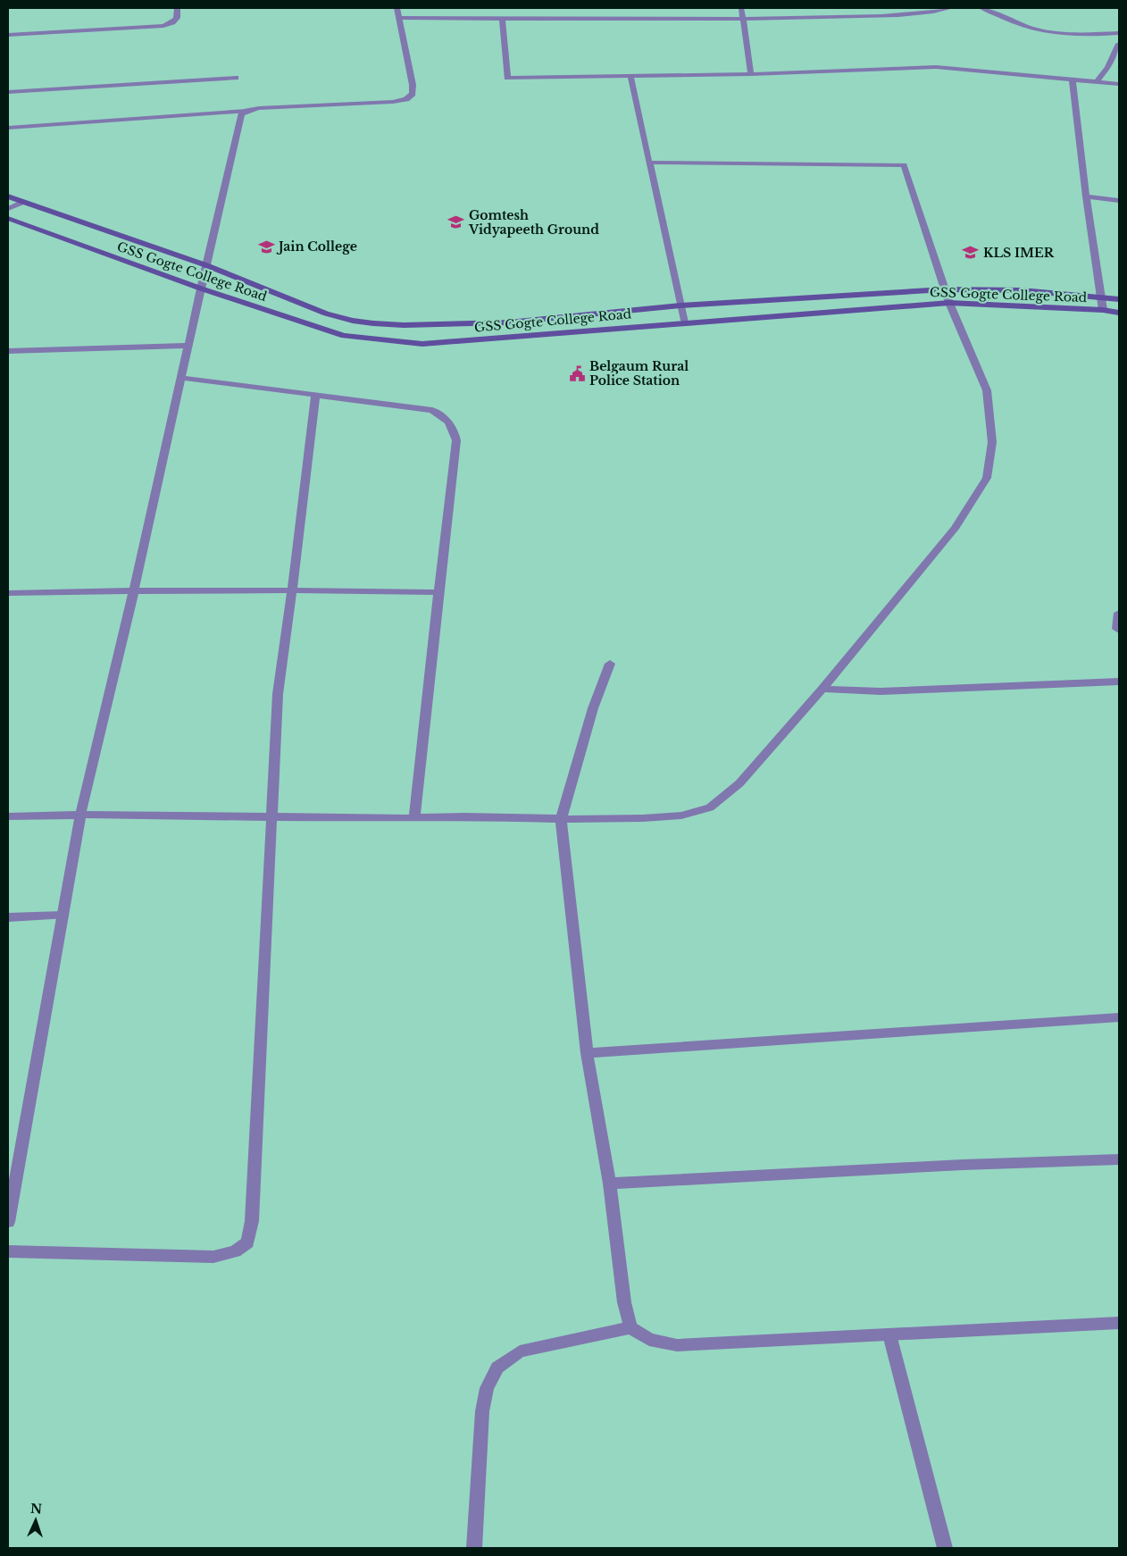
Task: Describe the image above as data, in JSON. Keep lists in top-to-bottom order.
{
  "streets": {
    "main road": ["GSS Gogte College Road"]
  },
  "places": {
    "school or university": ["Gomtesh Vidyapeeth Ground", "Jain College", "KLS IMER"],
    "public building": ["Belgaum Rural Police Station"]
  },
  "north": "top"
}
